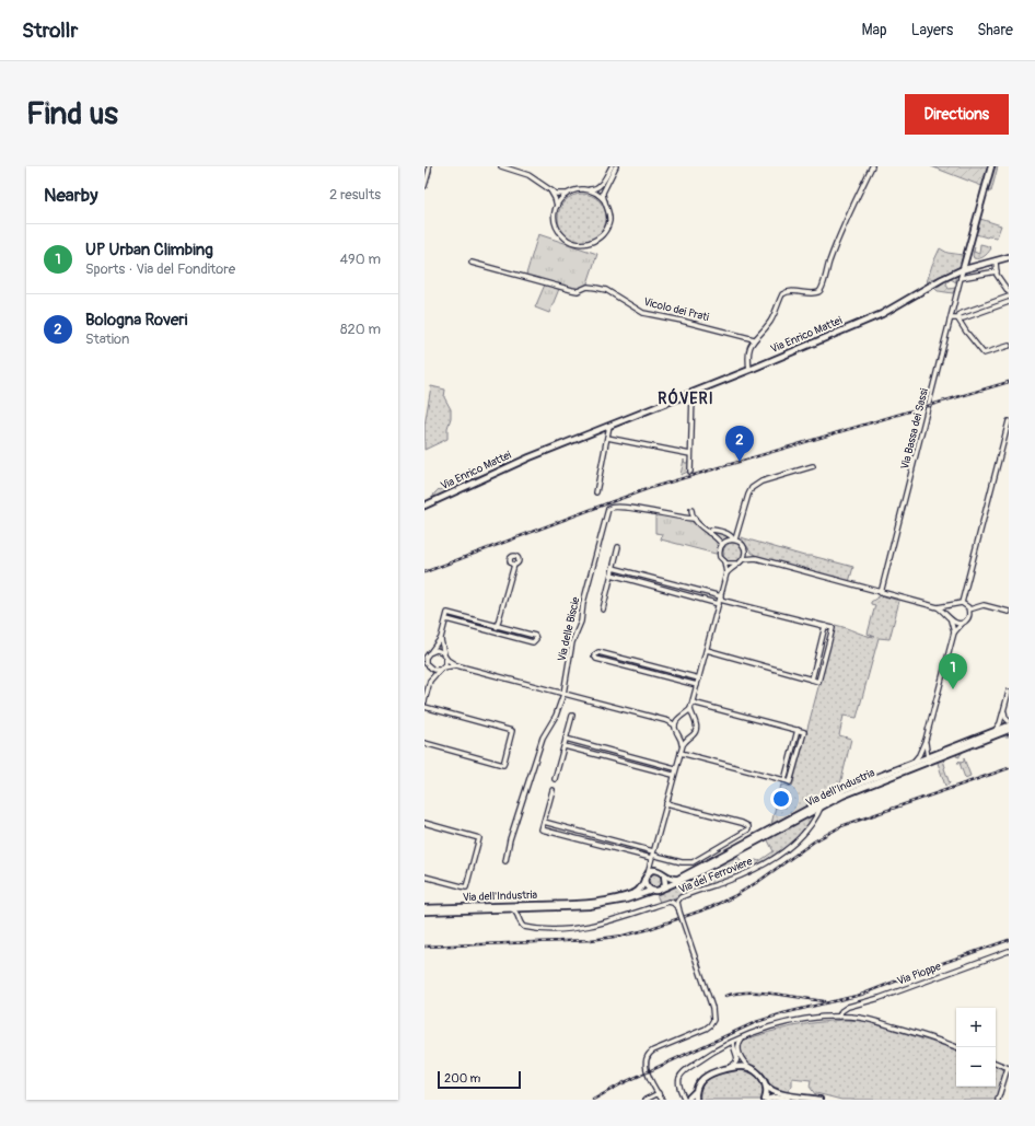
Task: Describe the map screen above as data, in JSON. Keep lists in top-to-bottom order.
{
  "streets": {
    "main road": ["Via Enrico Mattei", "Via dell'Industria"],
    "street": [
      "Vicolo dei Prati",
      "Via Bassa dei Sassi",
      "Via delle Biscie",
      "Via del Ferroviere",
      "Via Pioppe"
    ]
  },
  "crossings": [
    ["Via Enrico Mattei", "Via Bassa dei Sassi"],
    ["Via dell'Industria", "Via del Ferroviere"]
  ],
  "districts": ["RÓVERI"],
  "scale_bar": "200 m",
  "page": {
    "header": "Strollr",
    "nav": ["Map", "Layers", "Share"],
    "buttons": "Directions",
    "title": "Find us",
    "heading": ["Nearby", "2 results"],
    "list": [
      {
        "mark": "1",
        "name": "UP Urban Climbing",
        "note": "Sports · Via del Fonditore",
        "value": "490 m"
      },
      {
        "mark": "2",
        "name": "Bologna Roveri",
        "note": "Station",
        "value": "820 m"
      }
    ],
    "pins": ["2", "1"],
    "map_buttons": ["+", "−"],
    "scale": "200 m"
  }
}
